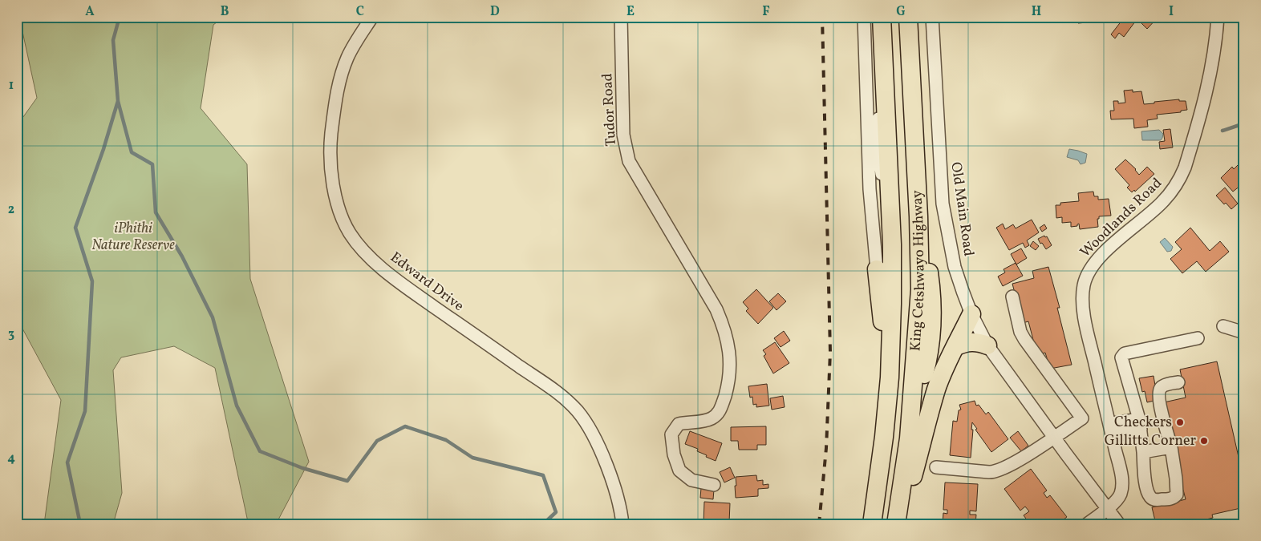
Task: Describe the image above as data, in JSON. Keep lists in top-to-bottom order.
{
  "streets": {
    "highway": ["King Cetshwayo Highway"],
    "street": [
      "Tudor Road",
      "Old Main Road",
      "Woodlands Road",
      "Edward Drive"
    ]
  },
  "crossings": [
    ["Old Main Road", "Woodlands Road"]
  ],
  "parks": ["iPhithi Nature Reserve"],
  "places": ["Checkers", "Gillitts Corner"],
  "grid": {
    "columns": [
      "A",
      "B",
      "C",
      "D",
      "E",
      "F",
      "G",
      "H",
      "I"
    ],
    "rows": [
      "1",
      "2",
      "3",
      "4"
    ]
  }
}
